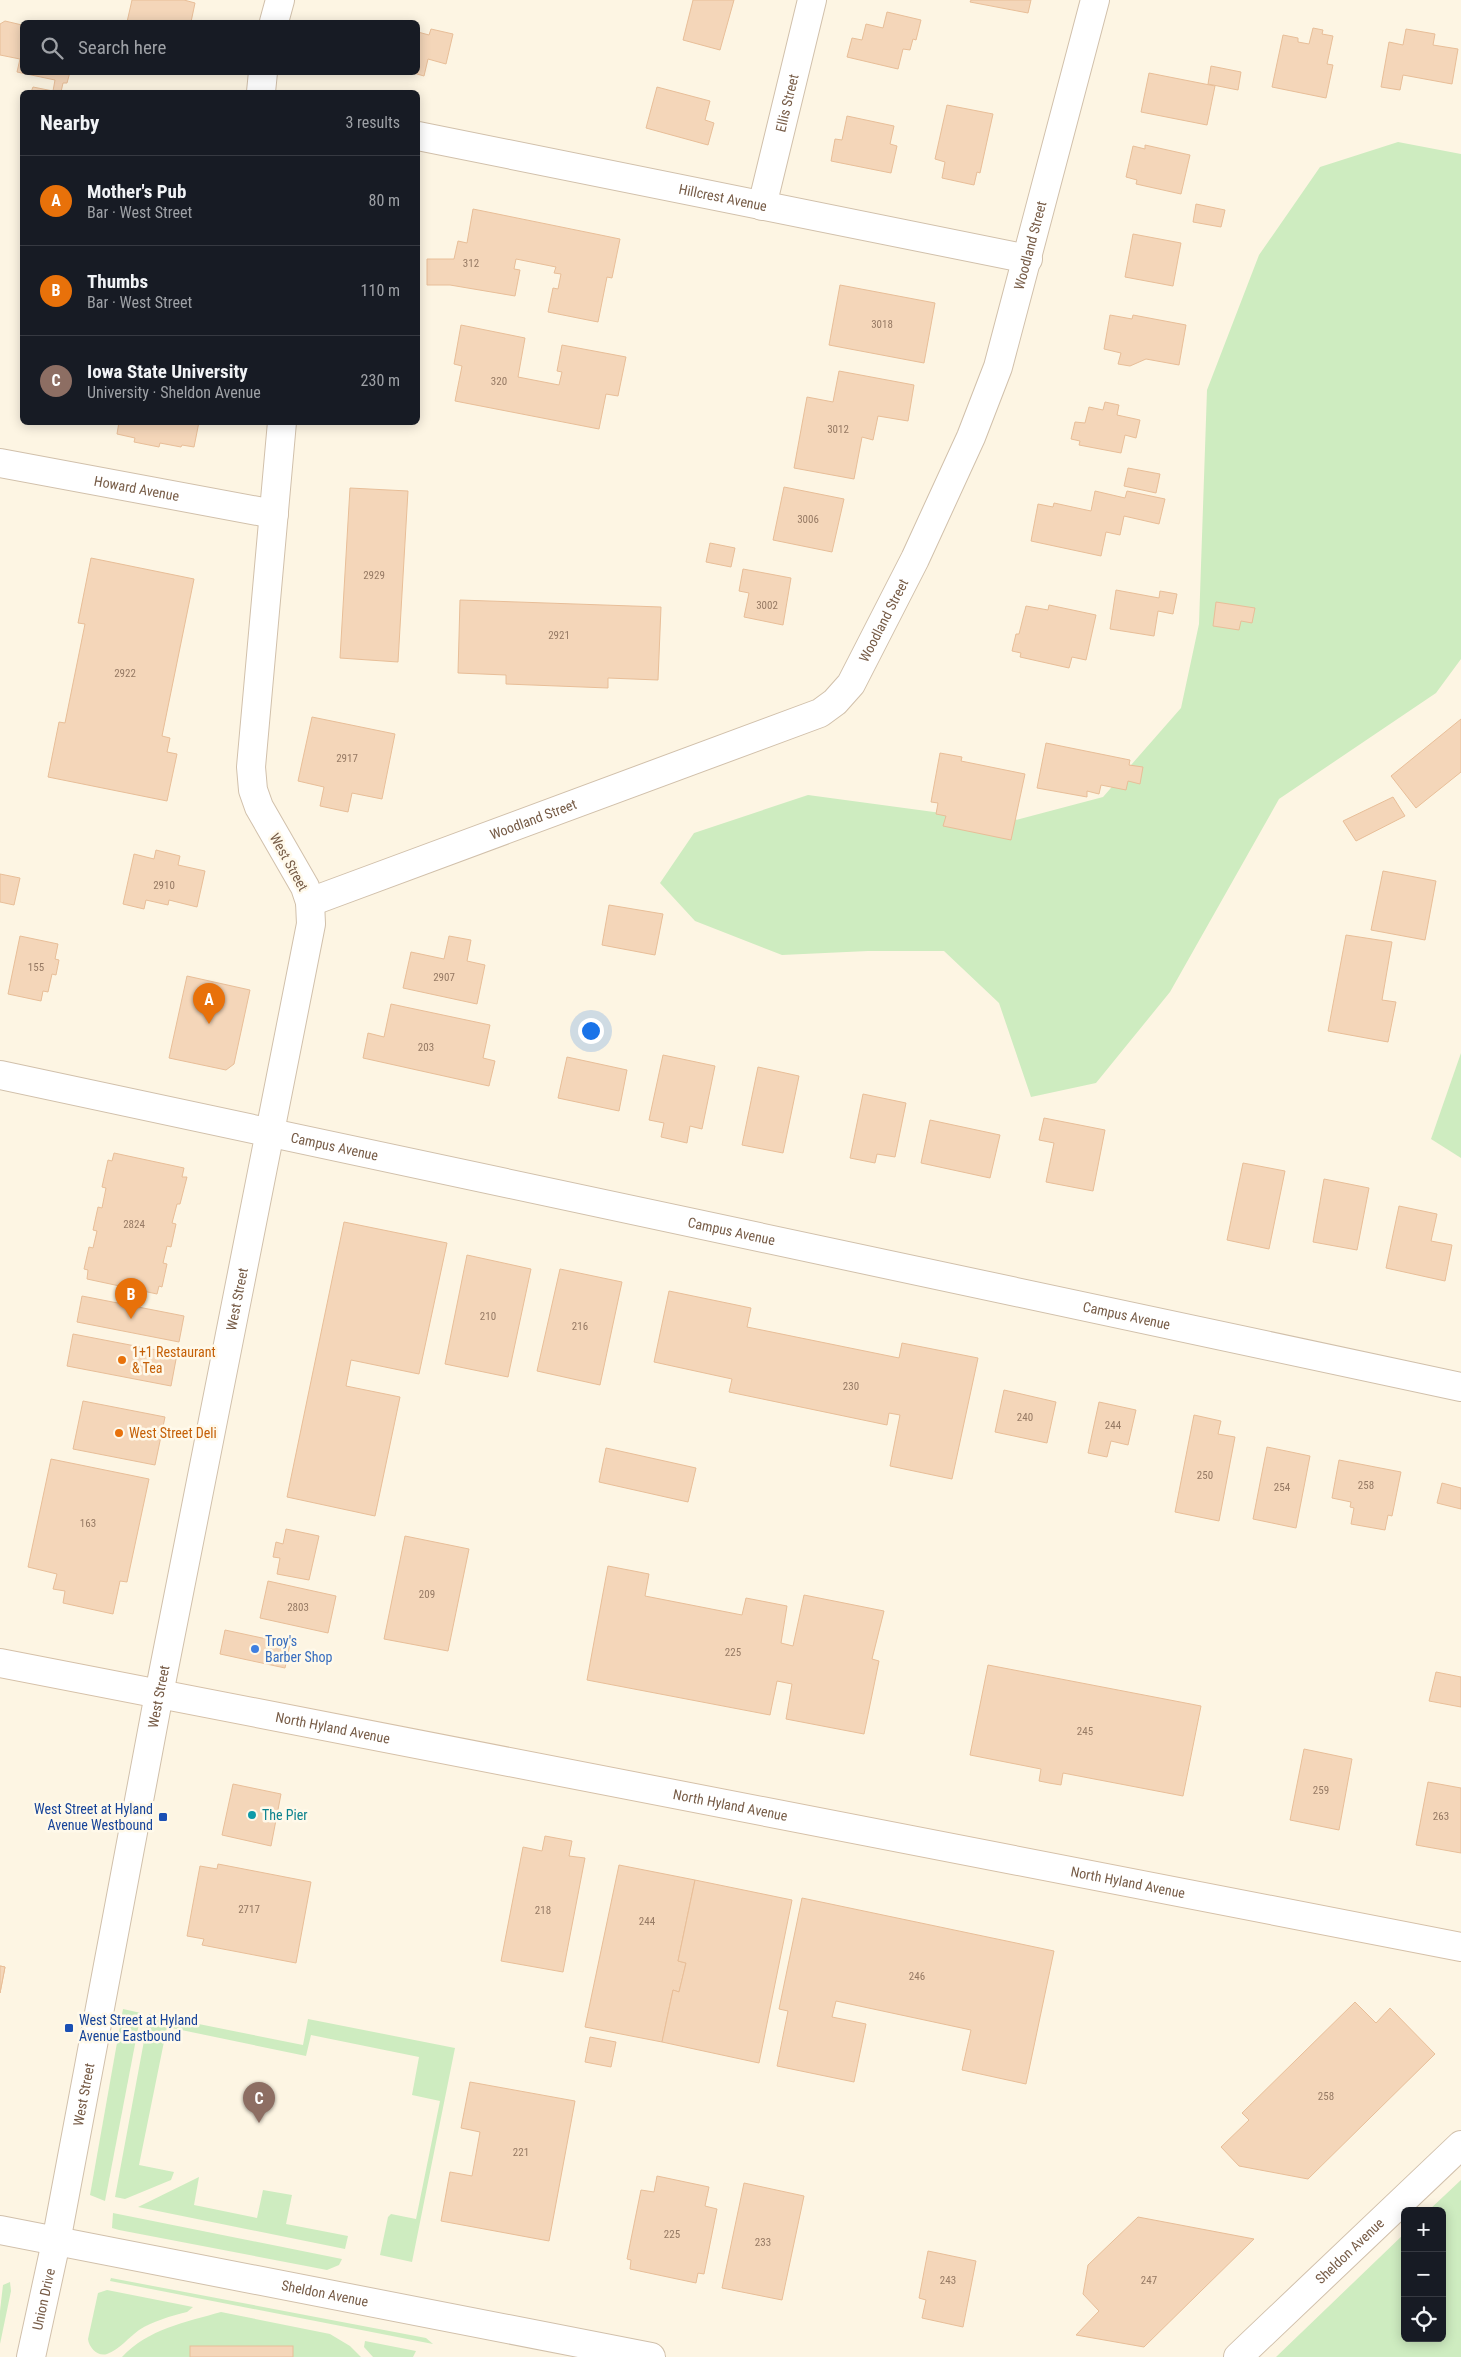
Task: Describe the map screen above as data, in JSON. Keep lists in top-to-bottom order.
{
  "streets": {
    "street": [
      "Ellis Street",
      "Hillcrest Avenue",
      "Woodland Street",
      "Howard Avenue",
      "West Street",
      "Campus Avenue",
      "North Hyland Avenue",
      "Sheldon Avenue",
      "Union Drive"
    ]
  },
  "crossings": [
    ["Ellis Street", "Hillcrest Avenue"],
    ["Hillcrest Avenue", "Woodland Street"],
    ["Woodland Street", "West Street"],
    ["Howard Avenue", "West Street"],
    ["West Street", "Campus Avenue"],
    ["West Street", "North Hyland Avenue"],
    ["West Street", "Sheldon Avenue"],
    ["West Street", "Union Drive"],
    ["Sheldon Avenue", "Union Drive"]
  ],
  "places": {
    "other": [
      "1+1 Restaurant & Tea",
      "West Street Deli",
      "Troy's Barber Shop",
      "The Pier"
    ],
    "transit": ["West Street at Hyland Avenue Westbound", "West Street at Hyland Avenue Eastbound"]
  },
  "house_numbers": [
    "312",
    "3018",
    "320",
    "3012",
    "3006",
    "2929",
    "3002",
    "2921",
    "2922",
    "2917",
    "2910",
    "155",
    "2907",
    "203",
    "2824",
    "210",
    "216",
    "230",
    "240",
    "244",
    "250",
    "258",
    "254",
    "163",
    "209",
    "2803",
    "225",
    "245",
    "259",
    "263",
    "2717",
    "218",
    "244",
    "246",
    "258",
    "221",
    "225",
    "233",
    "243",
    "247"
  ],
  "page": {
    "search": "Search here",
    "heading": ["Nearby", "3 results"],
    "list": [
      {
        "mark": "A",
        "name": "Mother's Pub",
        "note": "Bar · West Street",
        "value": "80 m"
      },
      {
        "mark": "B",
        "name": "Thumbs",
        "note": "Bar · West Street",
        "value": "110 m"
      },
      {
        "mark": "C",
        "name": "Iowa State University",
        "note": "University · Sheldon Avenue",
        "value": "230 m"
      }
    ],
    "pins": ["A", "B", "C"],
    "map_buttons": ["+", "−"]
  }
}
